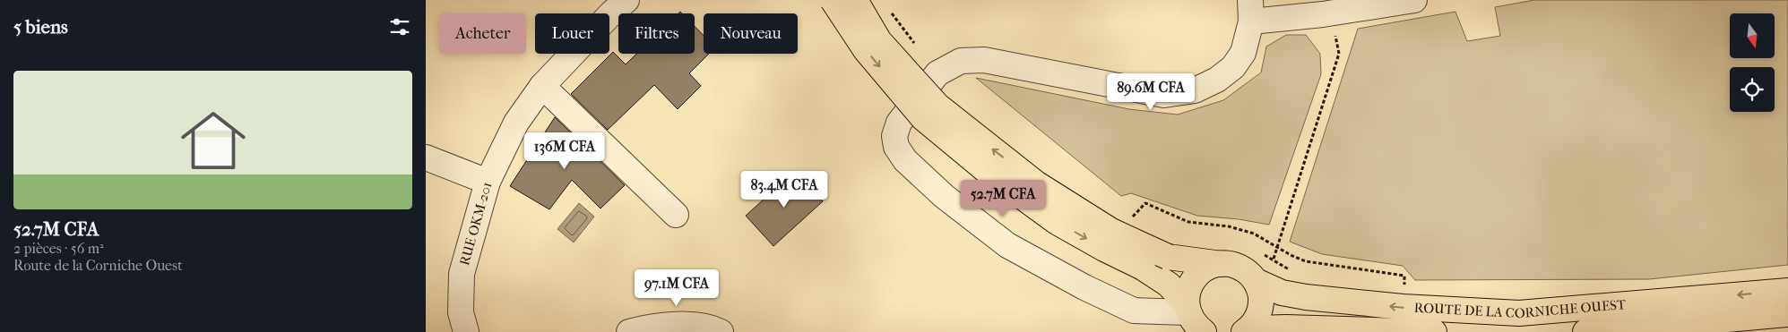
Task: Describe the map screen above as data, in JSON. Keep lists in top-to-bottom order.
{
  "streets": {
    "highway": ["ROUTE DE LA CORNICHE OUEST"],
    "street": ["RUE OKM-201"]
  },
  "north": "bottom",
  "page": {
    "heading": "5 biens",
    "chip": [
      "Acheter",
      "Louer",
      "Filtres",
      "Nouveau"
    ],
    "list": [
      {
        "name": "52.7M CFA",
        "note": "2 pièces · 56 m² · Route de la Corniche Ouest"
      }
    ],
    "price": [
      "89.6M CFA",
      "136M CFA",
      "83.4M CFA",
      "52.7M CFA",
      "97.1M CFA"
    ]
  }
}
